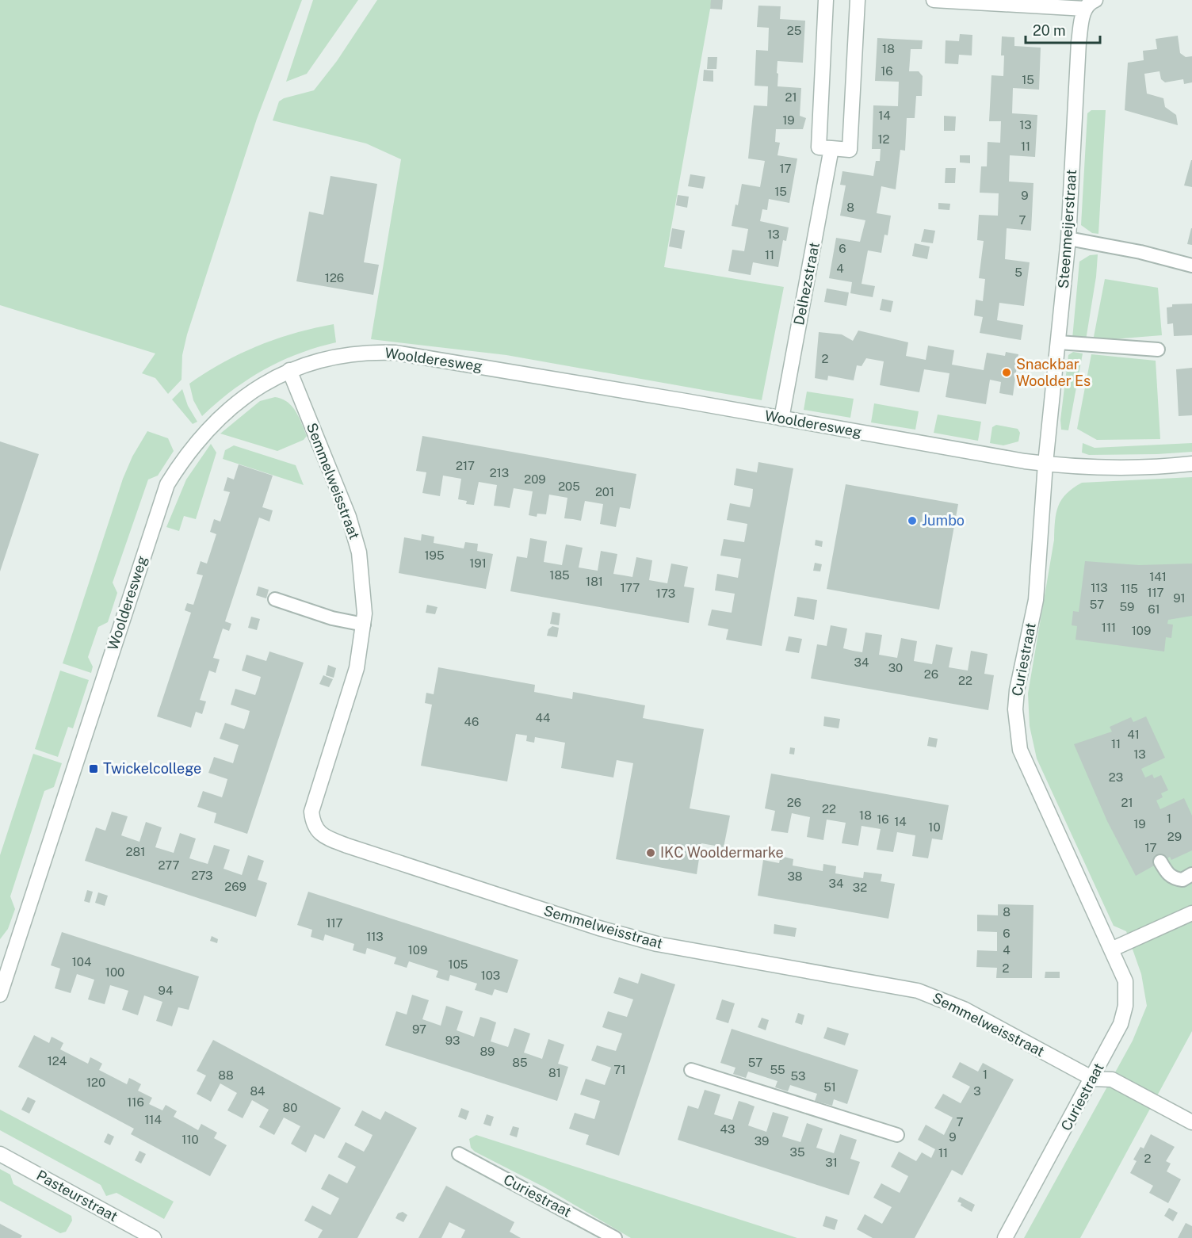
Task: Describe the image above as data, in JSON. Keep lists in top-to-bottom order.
{
  "streets": {
    "street": [
      "Steenmeijerstraat",
      "Delhezstraat",
      "Woolderesweg",
      "Semmelweisstraat",
      "Curiestraat",
      "Pasteurstraat"
    ]
  },
  "crossings": [
    ["Steenmeijerstraat", "Woolderesweg"],
    ["Steenmeijerstraat", "Curiestraat"],
    ["Delhezstraat", "Woolderesweg"],
    ["Woolderesweg", "Semmelweisstraat"],
    ["Woolderesweg", "Curiestraat"],
    ["Semmelweisstraat", "Curiestraat"]
  ],
  "places": {
    "other": ["Snackbar Woolder Es", "Jumbo", "IKC Wooldermarke"],
    "transit": ["Twickelcollege"]
  },
  "house_numbers": [
    "25",
    "18",
    "16",
    "15",
    "21",
    "14",
    "19",
    "13",
    "12",
    "11",
    "17",
    "15",
    "9",
    "8",
    "7",
    "13",
    "6",
    "11",
    "4",
    "5",
    "126",
    "2",
    "217",
    "213",
    "209",
    "205",
    "201",
    "195",
    "191",
    "185",
    "141",
    "181",
    "177",
    "113",
    "115",
    "117",
    "173",
    "91",
    "57",
    "59",
    "61",
    "111",
    "109",
    "34",
    "30",
    "26",
    "22",
    "44",
    "46",
    "41",
    "11",
    "13",
    "23",
    "26",
    "21",
    "22",
    "18",
    "1",
    "16",
    "14",
    "19",
    "10",
    "29",
    "17",
    "281",
    "277",
    "273",
    "38",
    "34",
    "269",
    "32",
    "8",
    "117",
    "6",
    "113",
    "109",
    "4",
    "104",
    "105",
    "2",
    "100",
    "103",
    "94",
    "97",
    "93",
    "89",
    "124",
    "85",
    "57",
    "71",
    "55",
    "81",
    "1",
    "88",
    "53",
    "120",
    "51",
    "84",
    "3",
    "116",
    "80",
    "114",
    "7",
    "43",
    "9",
    "110",
    "39",
    "35",
    "11",
    "2",
    "31"
  ],
  "scale_bar": "20 m"
}
